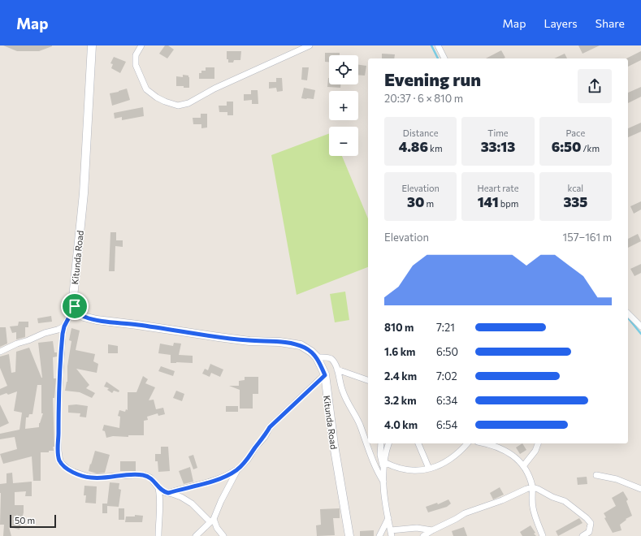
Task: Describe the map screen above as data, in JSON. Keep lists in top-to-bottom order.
{
  "streets": {
    "street": ["Kitunda Road"]
  },
  "scale_bar": "50 m",
  "page": {
    "header": "Map",
    "nav": ["Map", "Layers", "Share"],
    "map_buttons": ["+", "−"],
    "heading": ["Evening run", "20:37 · 6 × 810 m"],
    "stats": [
      ["Distance", "4.86 km"],
      ["Time", "33:13"],
      ["Pace", "6:50 /km"],
      ["Elevation", "30 m"],
      ["Heart rate", "141 bpm"],
      ["kcal", "335"]
    ],
    "chart": ["Elevation", "157–161 m"],
    "list": [
      {
        "name": "810 m",
        "note": "7:21"
      },
      {
        "name": "1.6 km",
        "note": "6:50"
      },
      {
        "name": "2.4 km",
        "note": "7:02"
      },
      {
        "name": "3.2 km",
        "note": "6:34"
      },
      {
        "name": "4.0 km",
        "note": "6:54"
      }
    ],
    "scale": "50 m"
  }
}
